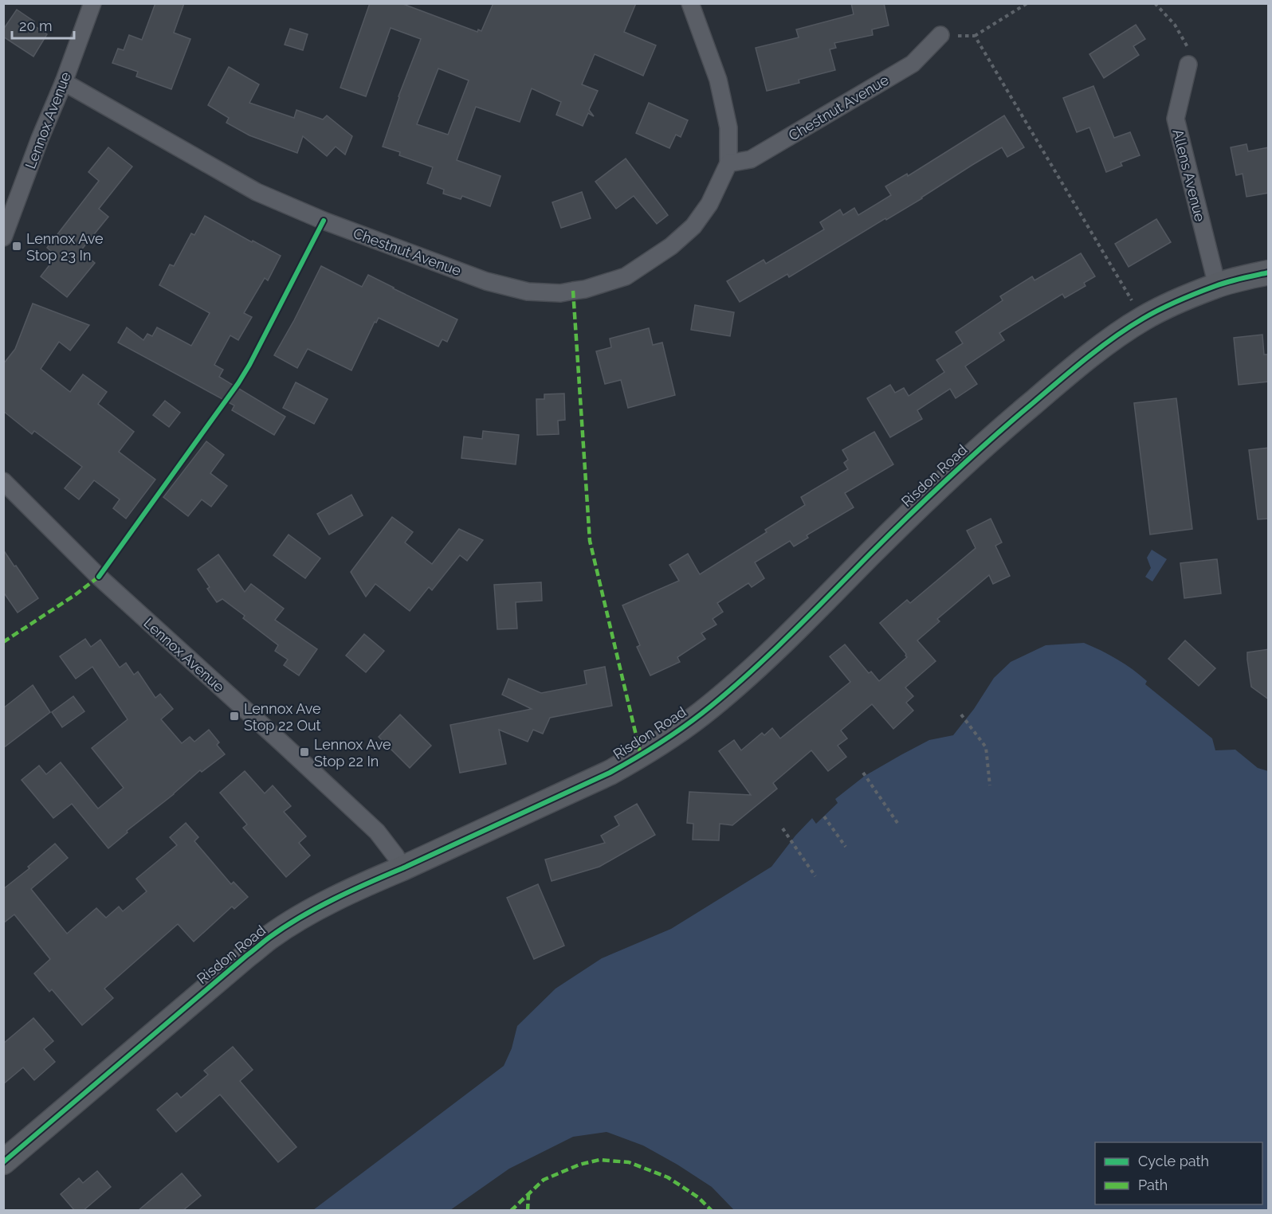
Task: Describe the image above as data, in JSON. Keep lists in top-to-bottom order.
{
  "streets": {
    "street": [
      "Chestnut Avenue",
      "Lennox Avenue",
      "Allens Avenue",
      "Risdon Road"
    ]
  },
  "crossings": [
    ["Chestnut Avenue", "Lennox Avenue"],
    ["Lennox Avenue", "Risdon Road"],
    ["Allens Avenue", "Risdon Road"]
  ],
  "places": {
    "transit": ["Lennox Ave Stop 23 In", "Lennox Ave Stop 22 Out", "Lennox Ave Stop 22 In"]
  },
  "legend": ["Cycle path", "Path"],
  "scale_bar": "20 m"
}
